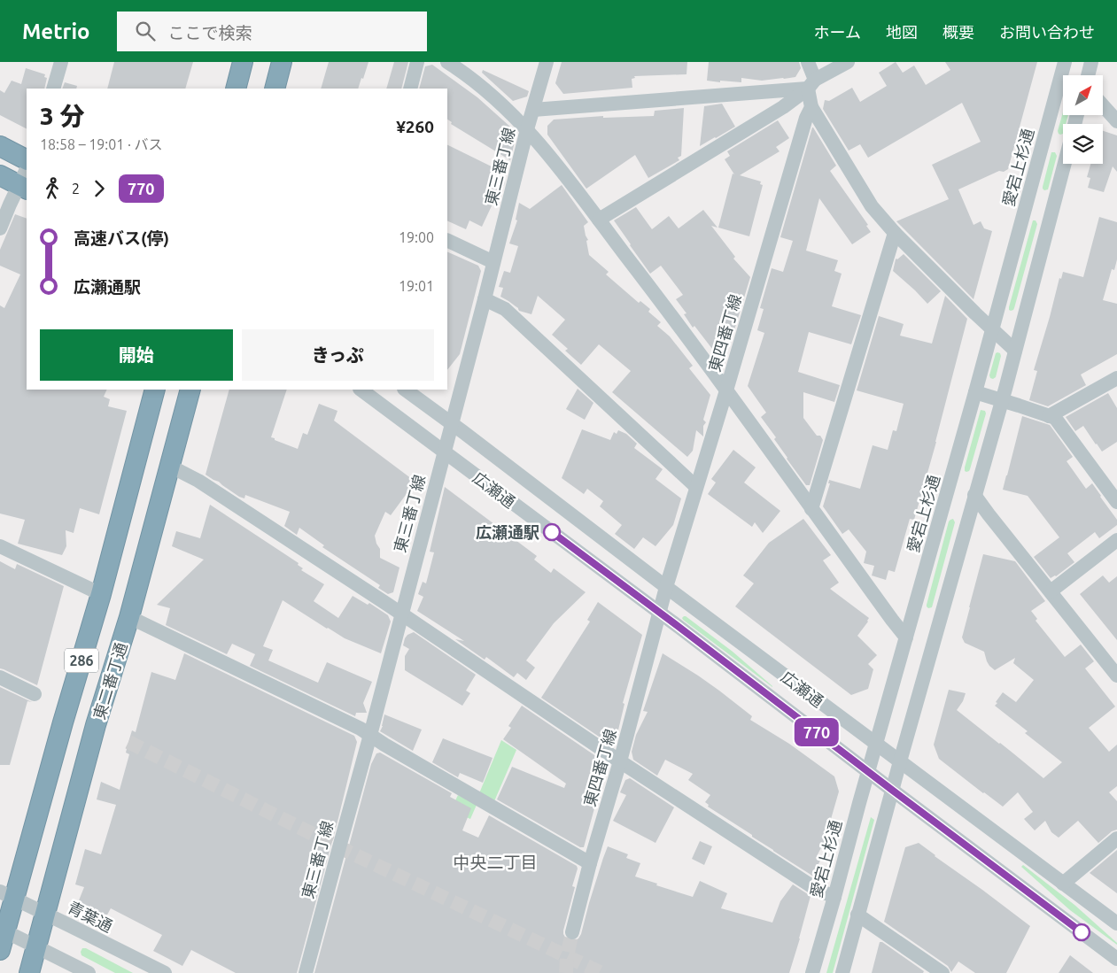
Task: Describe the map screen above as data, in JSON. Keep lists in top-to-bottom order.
{
  "streets": {
    "highway": ["286", "東二番丁通"],
    "street": [
      "東三番丁線",
      "愛宕上杉通",
      "東四番丁線",
      "広瀬通",
      "青葉通"
    ]
  },
  "crossings": [
    ["東三番丁線", "広瀬通"],
    ["愛宕上杉通", "広瀬通"],
    ["東四番丁線", "広瀬通"],
    ["東二番丁通", "青葉通"]
  ],
  "districts": ["中央二丁目"],
  "places": ["広瀬通駅"],
  "lines": ["bus line 770"],
  "north": "top right",
  "page": {
    "header": "Metrio",
    "search": "ここで検索",
    "nav": [
      "ホーム",
      "地図",
      "概要",
      "お問い合わせ"
    ],
    "on_map": "770",
    "heading": ["3 分", "18:58 – 19:01 · バス", "¥260"],
    "legs": ["2", "770"],
    "list": [
      {
        "name": "高速バス(停)",
        "value": "19:00"
      },
      {
        "name": "広瀬通駅",
        "value": "19:01"
      }
    ],
    "buttons": ["開始", "きっぷ"]
  }
}
